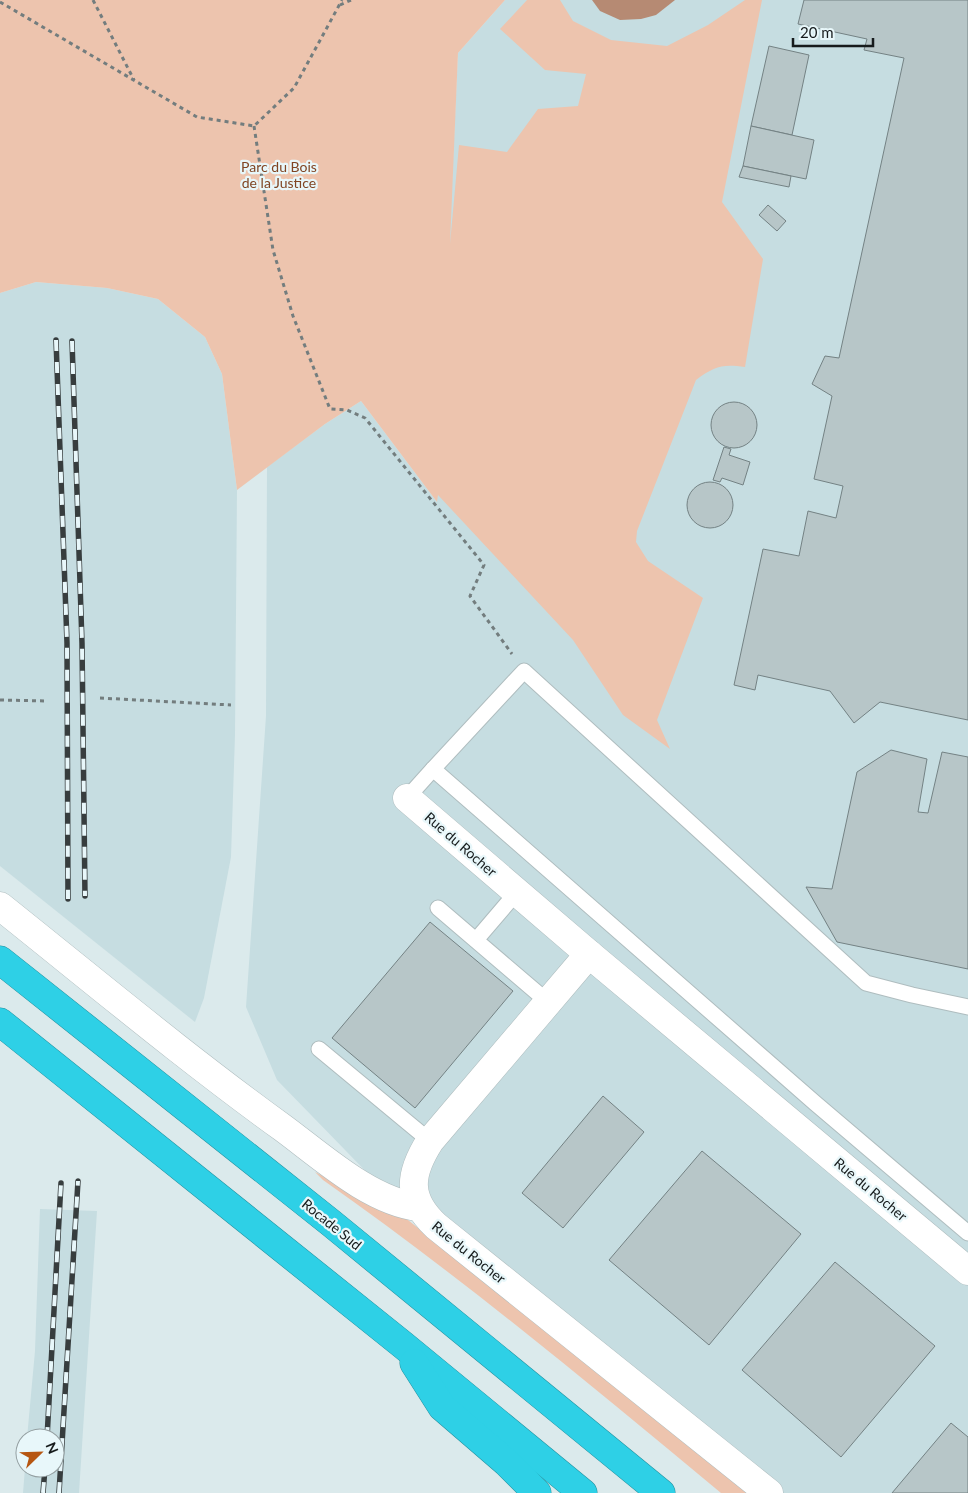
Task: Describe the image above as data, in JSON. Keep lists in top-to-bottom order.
{
  "streets": {
    "highway": ["Rocade Sud"],
    "street": ["Rue du Rocher"]
  },
  "parks": ["Parc du Bois de la Justice"],
  "scale_bar": "20 m",
  "north": "top right"
}
